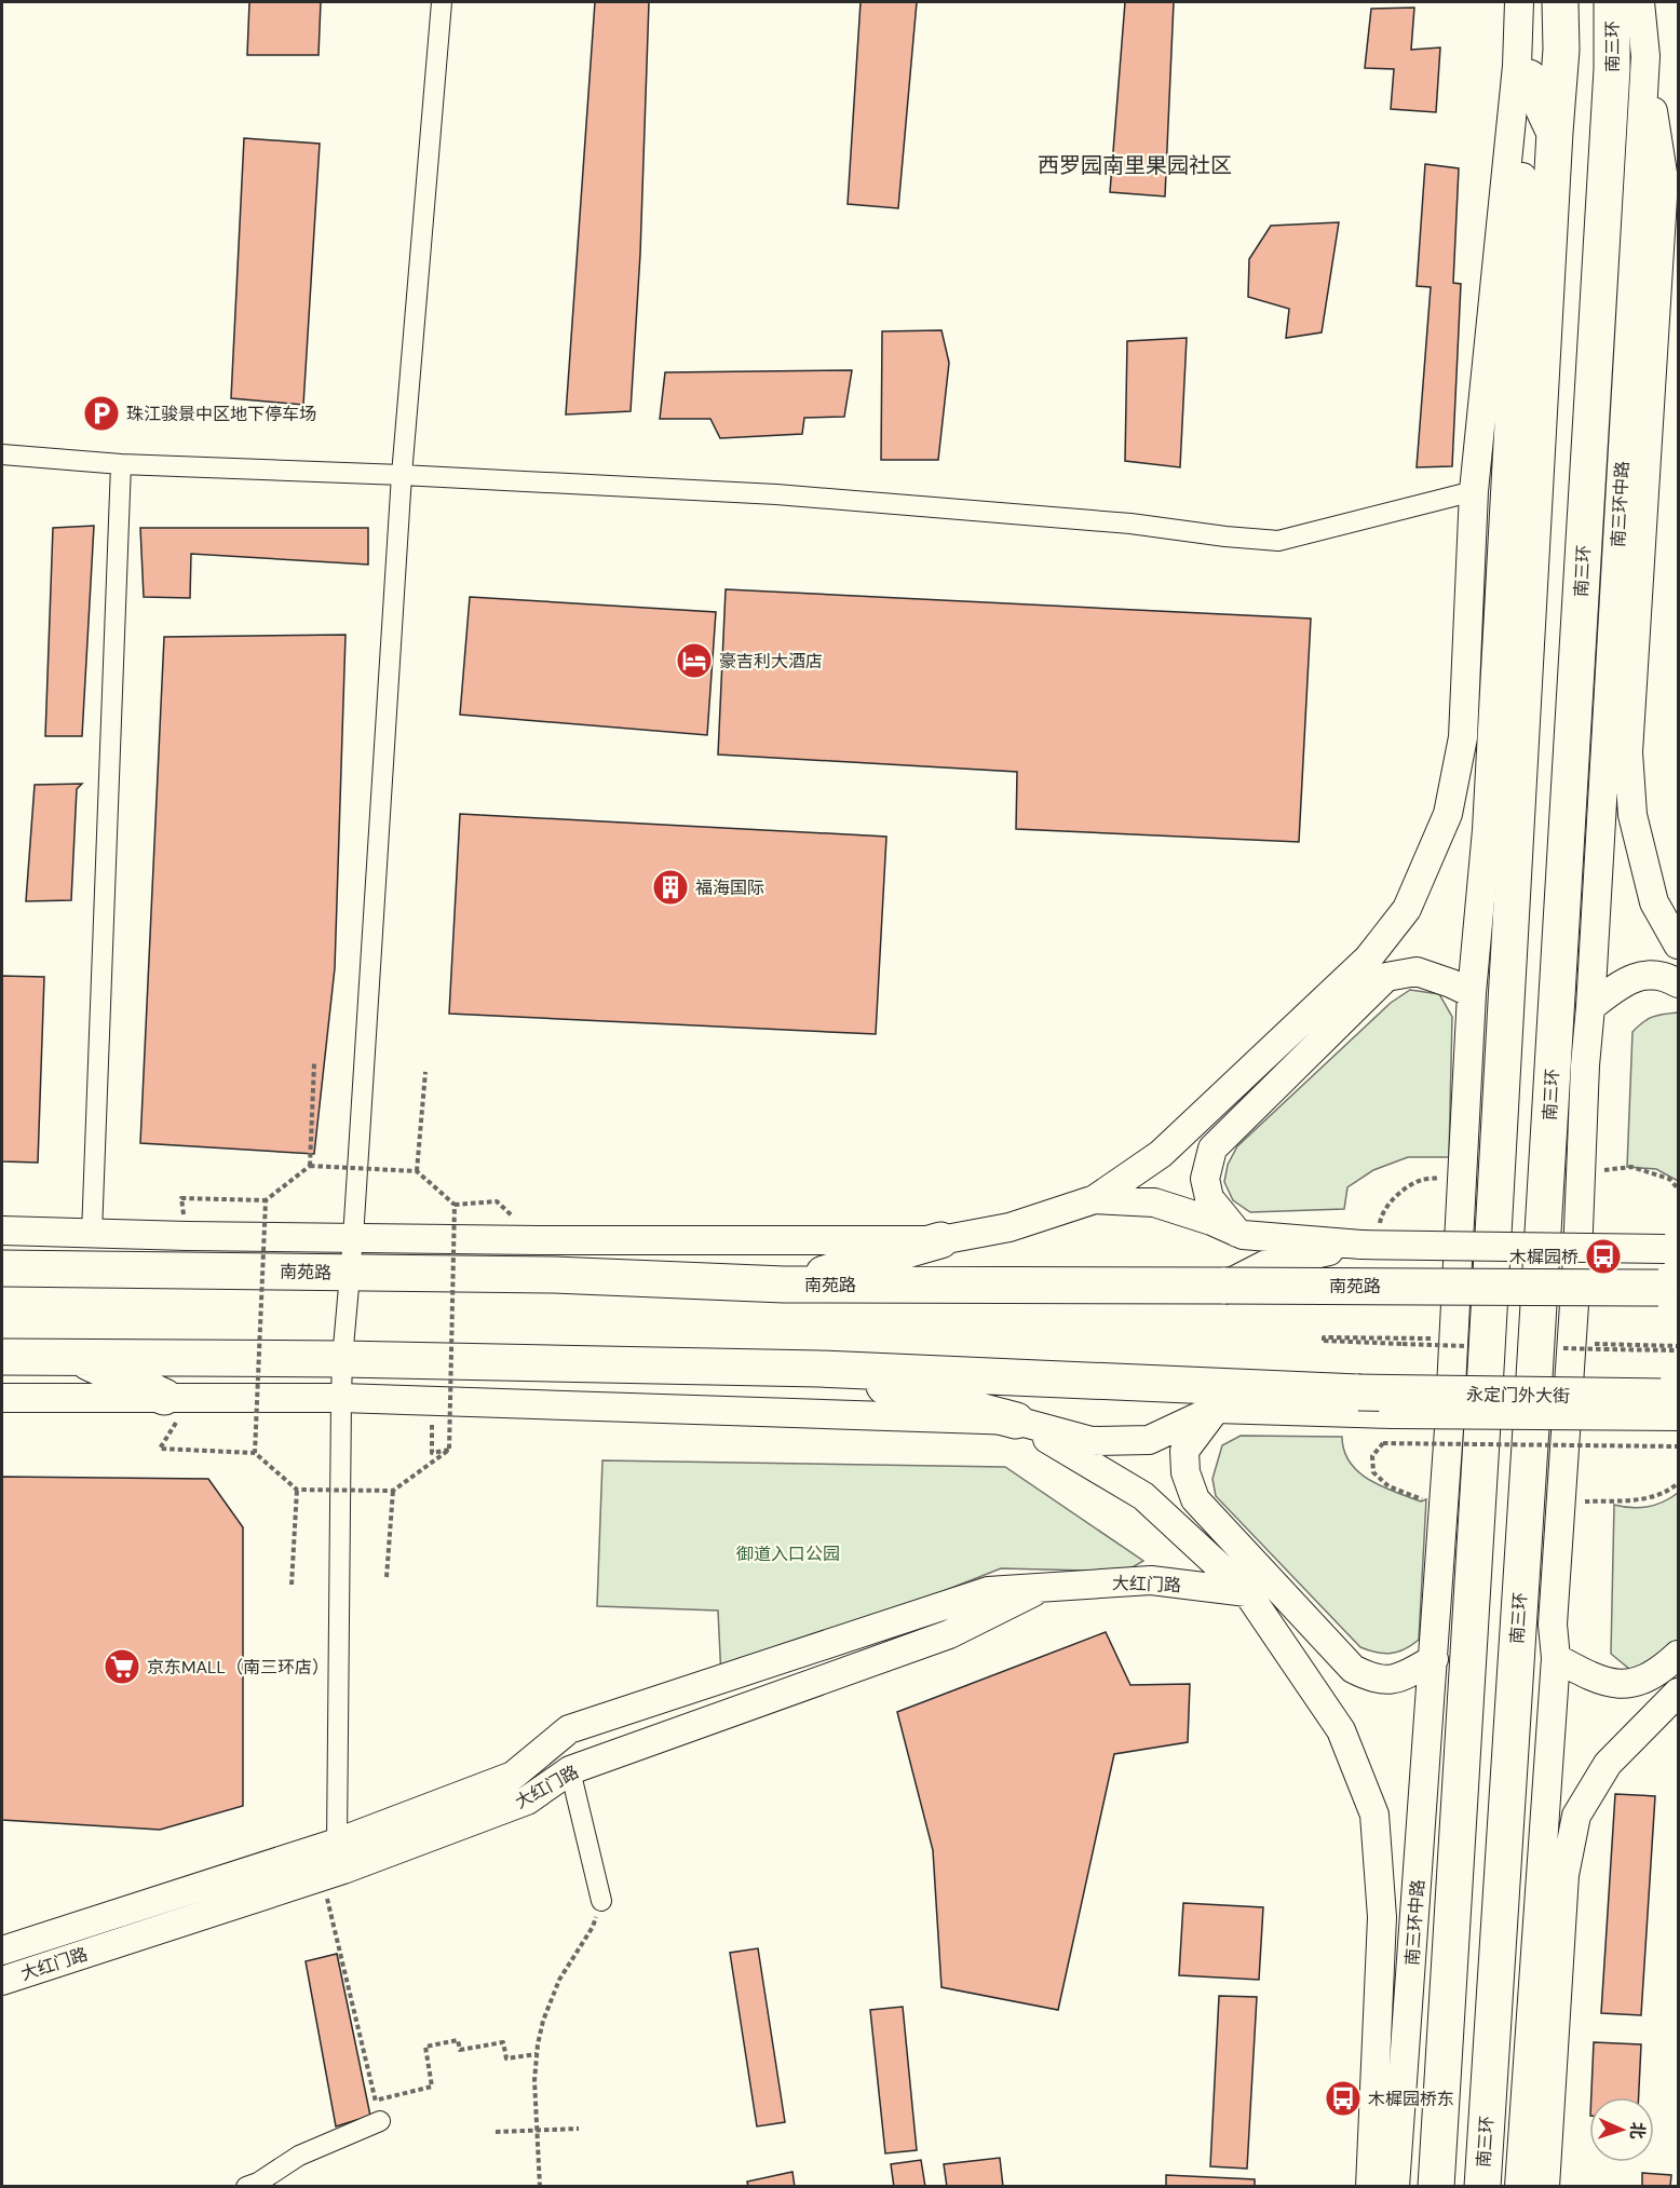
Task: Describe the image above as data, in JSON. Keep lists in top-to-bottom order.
{
  "streets": {
    "highway": ["南三环", "南苑路", "永定门外大街"],
    "street": ["南三环中路", "大红门路"]
  },
  "districts": ["西罗园南里果园社区"],
  "parks": ["御道入口公园"],
  "places": {
    "parking": ["珠江骏景中区地下停车场"],
    "hotel": ["豪吉利大酒店"],
    "building": ["福海国际"],
    "bus stop": ["木樨园桥", "木樨园桥东"],
    "supermarket": ["京东MALL（南三环店）"]
  },
  "north": "right"
}
